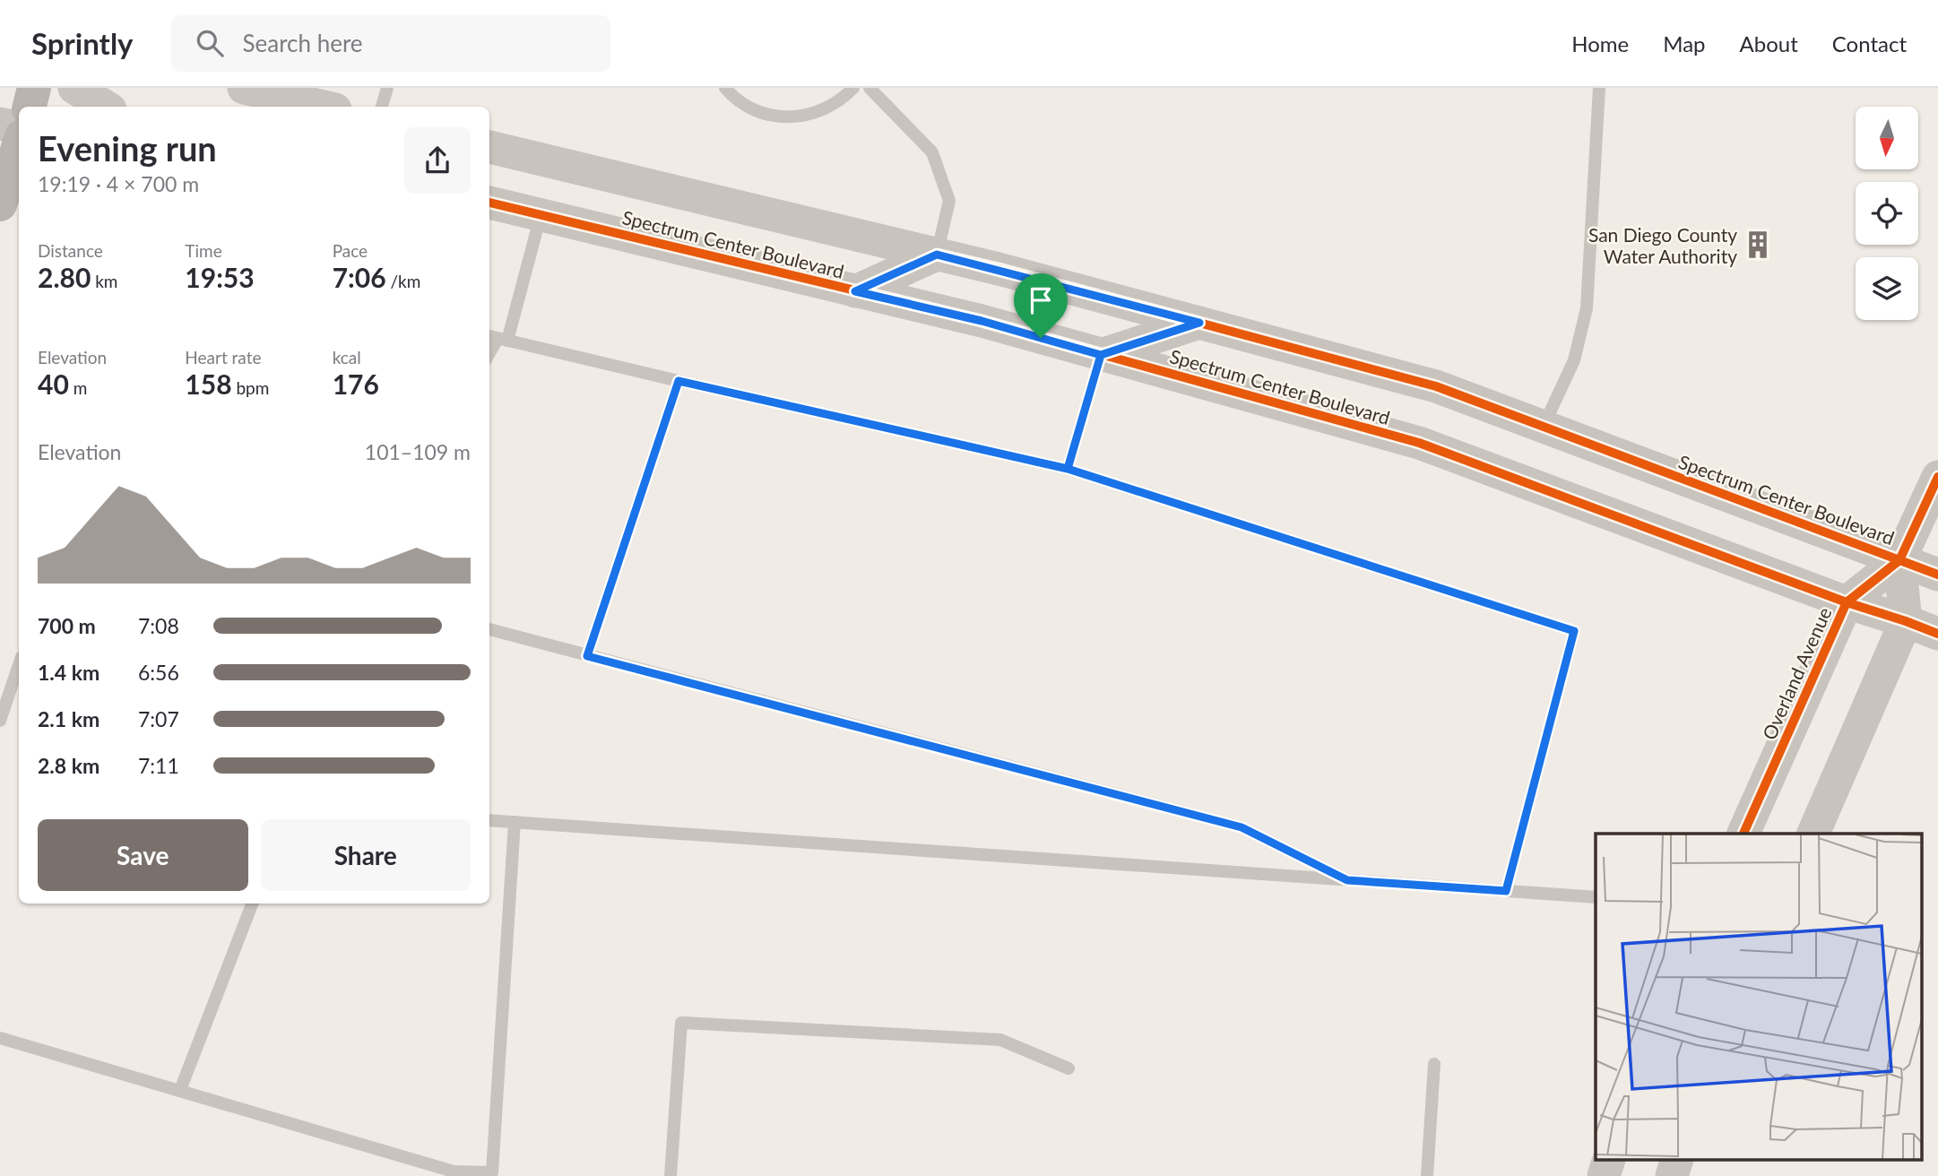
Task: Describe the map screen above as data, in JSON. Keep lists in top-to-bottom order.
{
  "streets": {
    "street": ["Spectrum Center Boulevard", "Overland Avenue"]
  },
  "crossings": [
    ["Spectrum Center Boulevard", "Overland Avenue"]
  ],
  "places": {
    "building": ["San Diego County Water Authority"]
  },
  "north": "bottom",
  "page": {
    "header": "Sprintly",
    "search": "Search here",
    "nav": [
      "Home",
      "Map",
      "About",
      "Contact"
    ],
    "heading": ["Evening run", "19:19 · 4 × 700 m"],
    "stats": [
      ["Distance", "2.80 km"],
      ["Time", "19:53"],
      ["Pace", "7:06 /km"],
      ["Elevation", "40 m"],
      ["Heart rate", "158 bpm"],
      ["kcal", "176"]
    ],
    "chart": ["Elevation", "101–109 m"],
    "list": [
      {
        "name": "700 m",
        "note": "7:08"
      },
      {
        "name": "1.4 km",
        "note": "6:56"
      },
      {
        "name": "2.1 km",
        "note": "7:07"
      },
      {
        "name": "2.8 km",
        "note": "7:11"
      }
    ],
    "buttons": ["Save", "Share"]
  }
}
